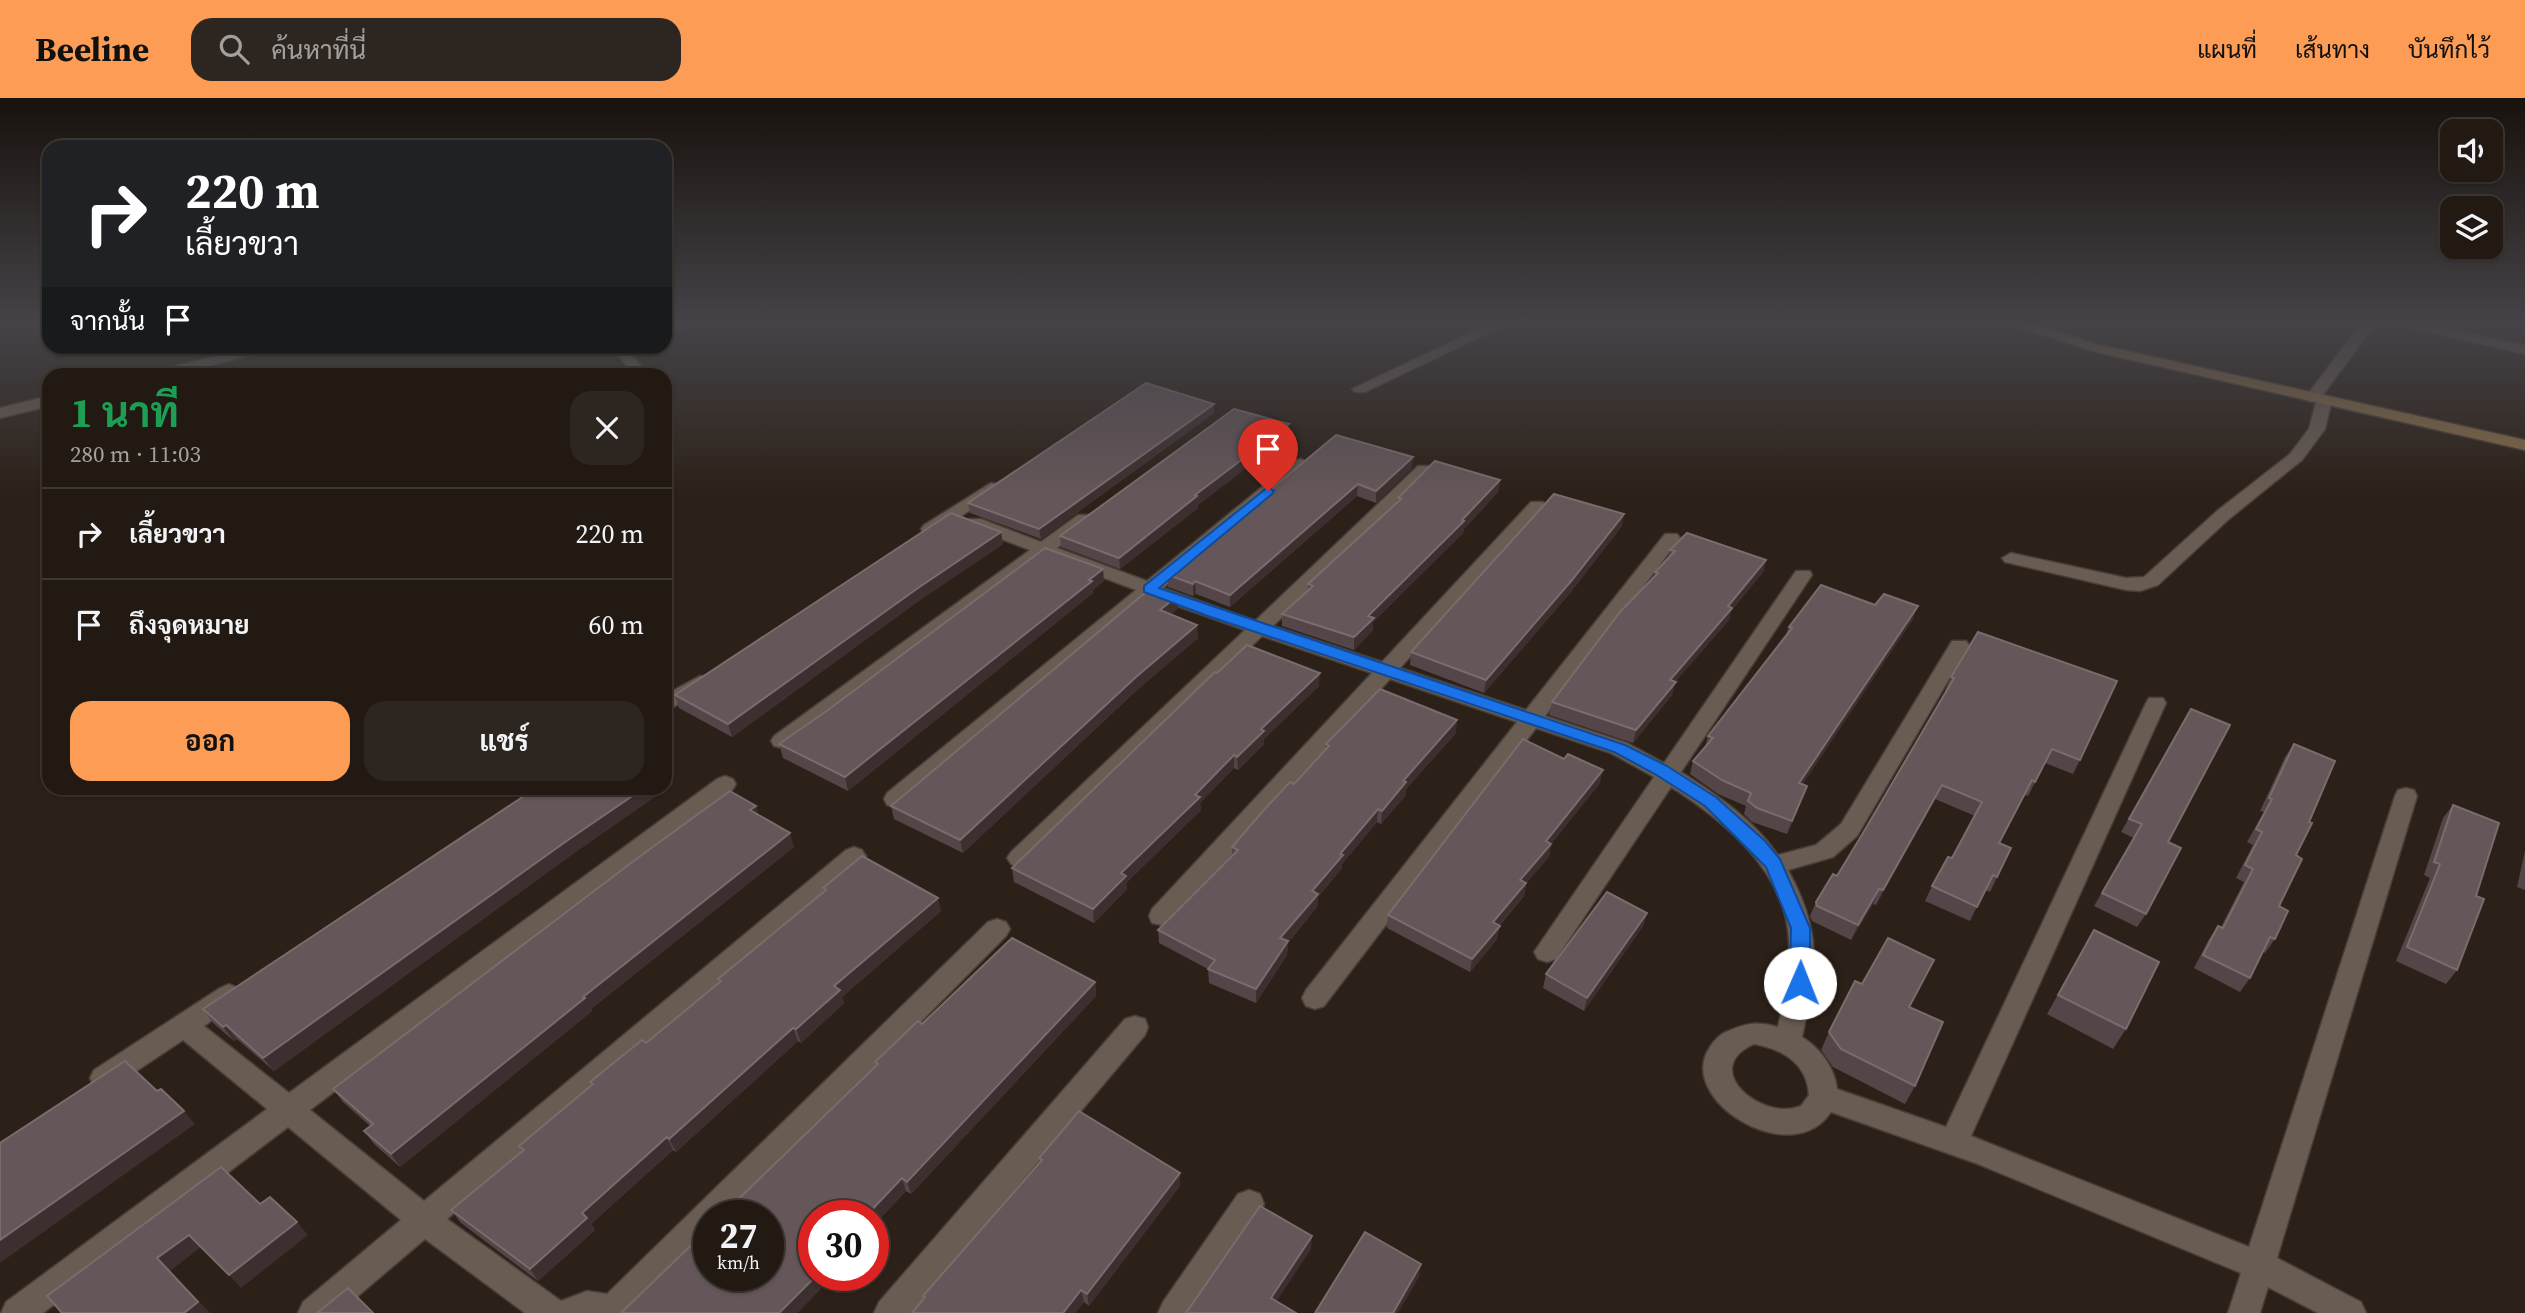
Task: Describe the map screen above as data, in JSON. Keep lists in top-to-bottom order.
{
  "page": {
    "header": "Beeline",
    "search": "ค้นหาที่นี่",
    "nav": ["แผนที่", "เส้นทาง", "บันทึกไว้"],
    "turn": ["220 m", "เลี้ยวขวา"],
    "then": "จากนั้น",
    "heading": ["1 นาที", "280 m · 11:03"],
    "list": [
      {
        "name": "เลี้ยวขวา",
        "value": "220 m"
      },
      {
        "name": "ถึงจุดหมาย",
        "value": "60 m"
      }
    ],
    "buttons": ["ออก", "แชร์"],
    "speed": "27 km/h",
    "limit": "30"
  }
}
